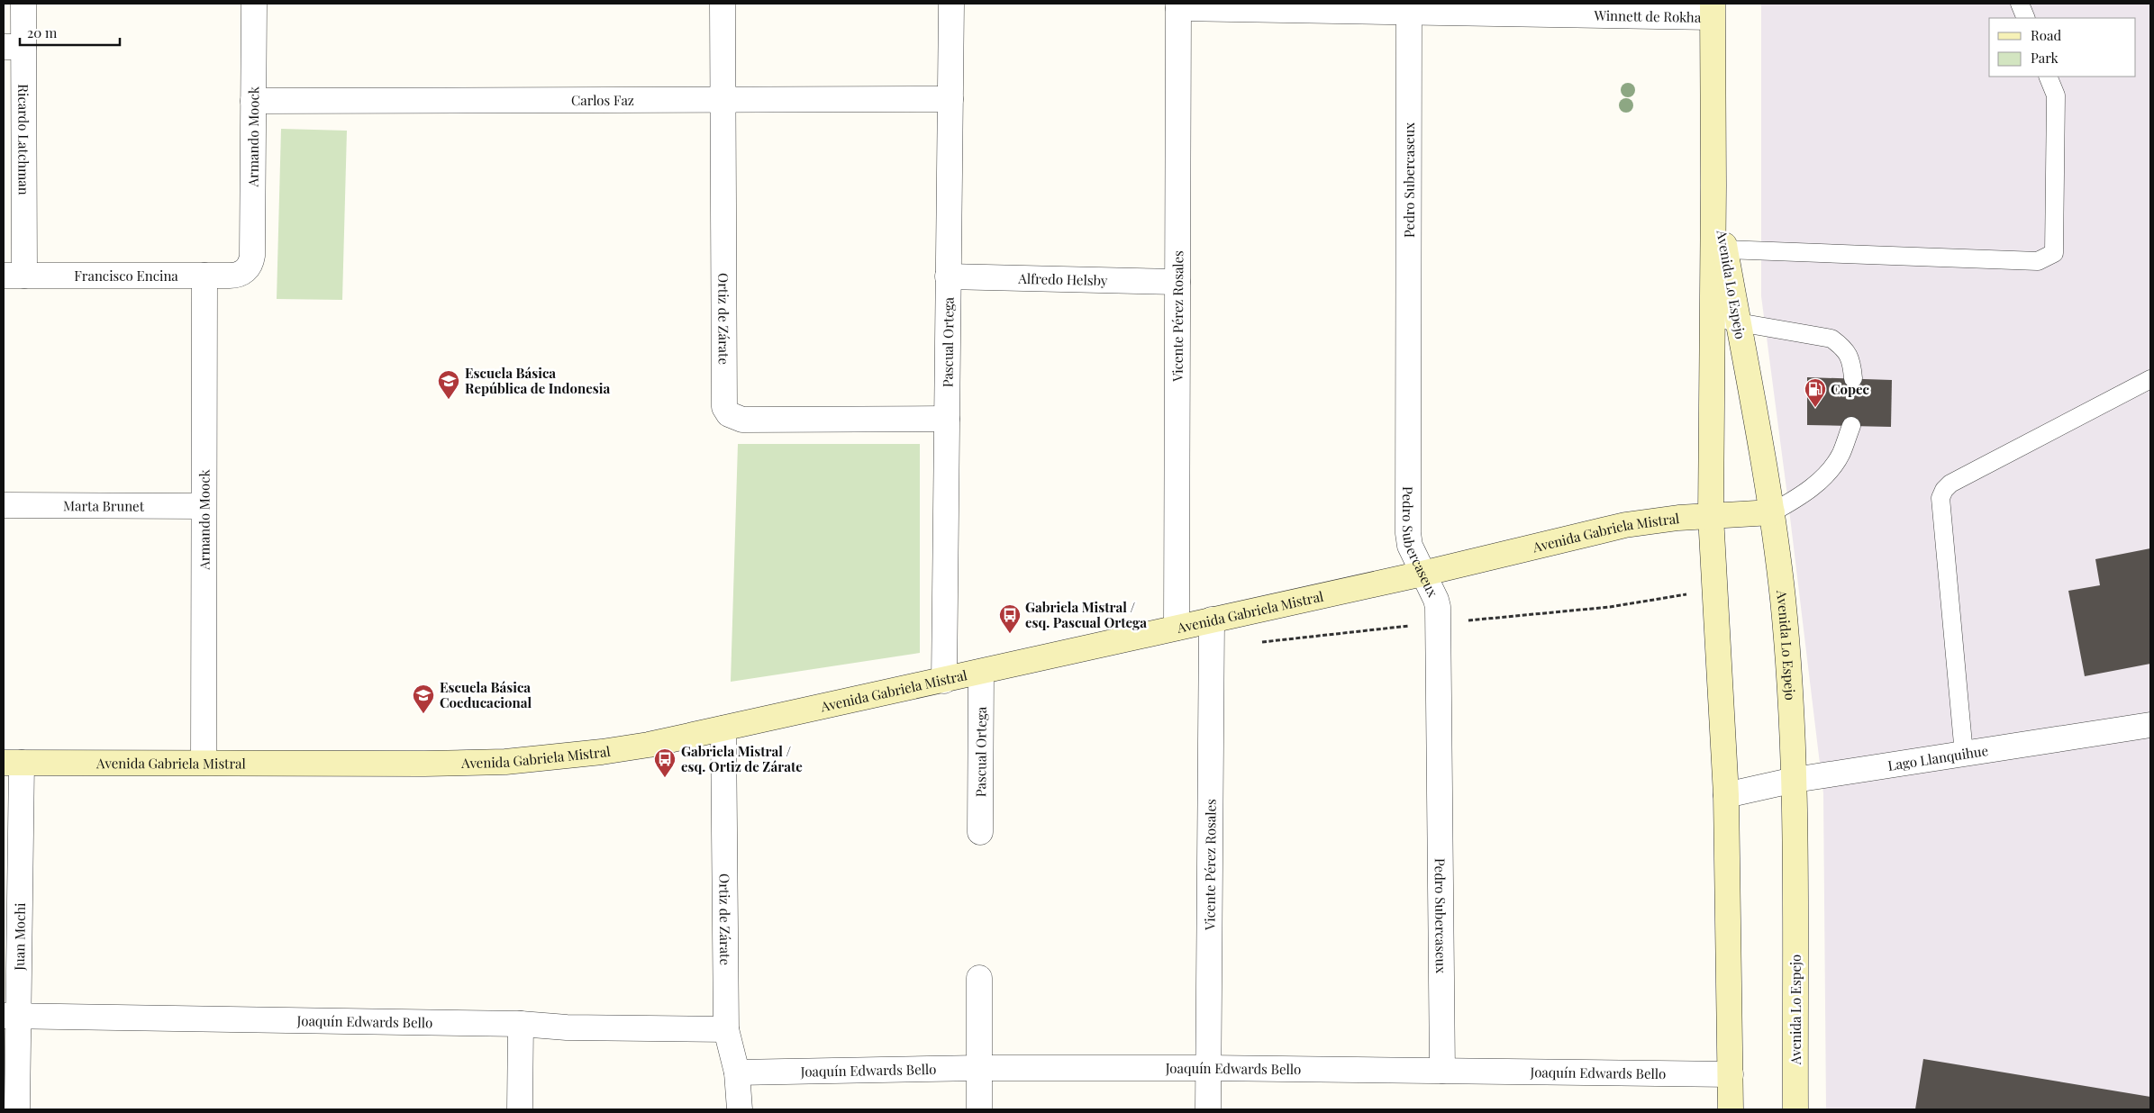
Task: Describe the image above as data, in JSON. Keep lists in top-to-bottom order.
{
  "streets": {
    "main road": ["Avenida Lo Espejo", "Avenida Gabriela Mistral"],
    "street": [
      "Winnett de Rokha",
      "Carlos Faz",
      "Armando Moock",
      "Ricardo Latchman",
      "Pedro Subercaseux",
      "Francisco Encina",
      "Alfredo Helsby",
      "Vicente Pérez Rosales",
      "Ortiz de Zárate",
      "Pascual Ortega",
      "Marta Brunet",
      "Lago Llanquihue",
      "Juan Mochi",
      "Joaquín Edwards Bello"
    ]
  },
  "crossings": [
    ["Winnett de Rokha", "Pedro Subercaseux"],
    ["Winnett de Rokha", "Avenida Lo Espejo"],
    ["Winnett de Rokha", "Vicente Pérez Rosales"],
    ["Carlos Faz", "Armando Moock"],
    ["Carlos Faz", "Ortiz de Zárate"],
    ["Carlos Faz", "Pascual Ortega"],
    ["Armando Moock", "Francisco Encina"],
    ["Armando Moock", "Marta Brunet"],
    ["Armando Moock", "Avenida Gabriela Mistral"],
    ["Ricardo Latchman", "Francisco Encina"],
    ["Pedro Subercaseux", "Avenida Gabriela Mistral"],
    ["Pedro Subercaseux", "Joaquín Edwards Bello"],
    ["Alfredo Helsby", "Vicente Pérez Rosales"],
    ["Alfredo Helsby", "Pascual Ortega"],
    ["Avenida Lo Espejo", "Avenida Gabriela Mistral"],
    ["Avenida Lo Espejo", "Lago Llanquihue"],
    ["Avenida Lo Espejo", "Joaquín Edwards Bello"],
    ["Vicente Pérez Rosales", "Avenida Gabriela Mistral"],
    ["Vicente Pérez Rosales", "Joaquín Edwards Bello"],
    ["Ortiz de Zárate", "Pascual Ortega"],
    ["Ortiz de Zárate", "Avenida Gabriela Mistral"],
    ["Ortiz de Zárate", "Joaquín Edwards Bello"],
    ["Pascual Ortega", "Avenida Gabriela Mistral"],
    ["Avenida Gabriela Mistral", "Juan Mochi"],
    ["Juan Mochi", "Joaquín Edwards Bello"]
  ],
  "places": {
    "school or university": ["Escuela Básica República de Indonesia", "Escuela Básica Coeducacional"],
    "fuel station": ["Copec"],
    "bus stop": ["Gabriela Mistral / esq. Pascual Ortega", "Gabriela Mistral / esq. Ortiz de Zárate"]
  },
  "legend": ["Road", "Park"],
  "scale_bar": "20 m"
}
